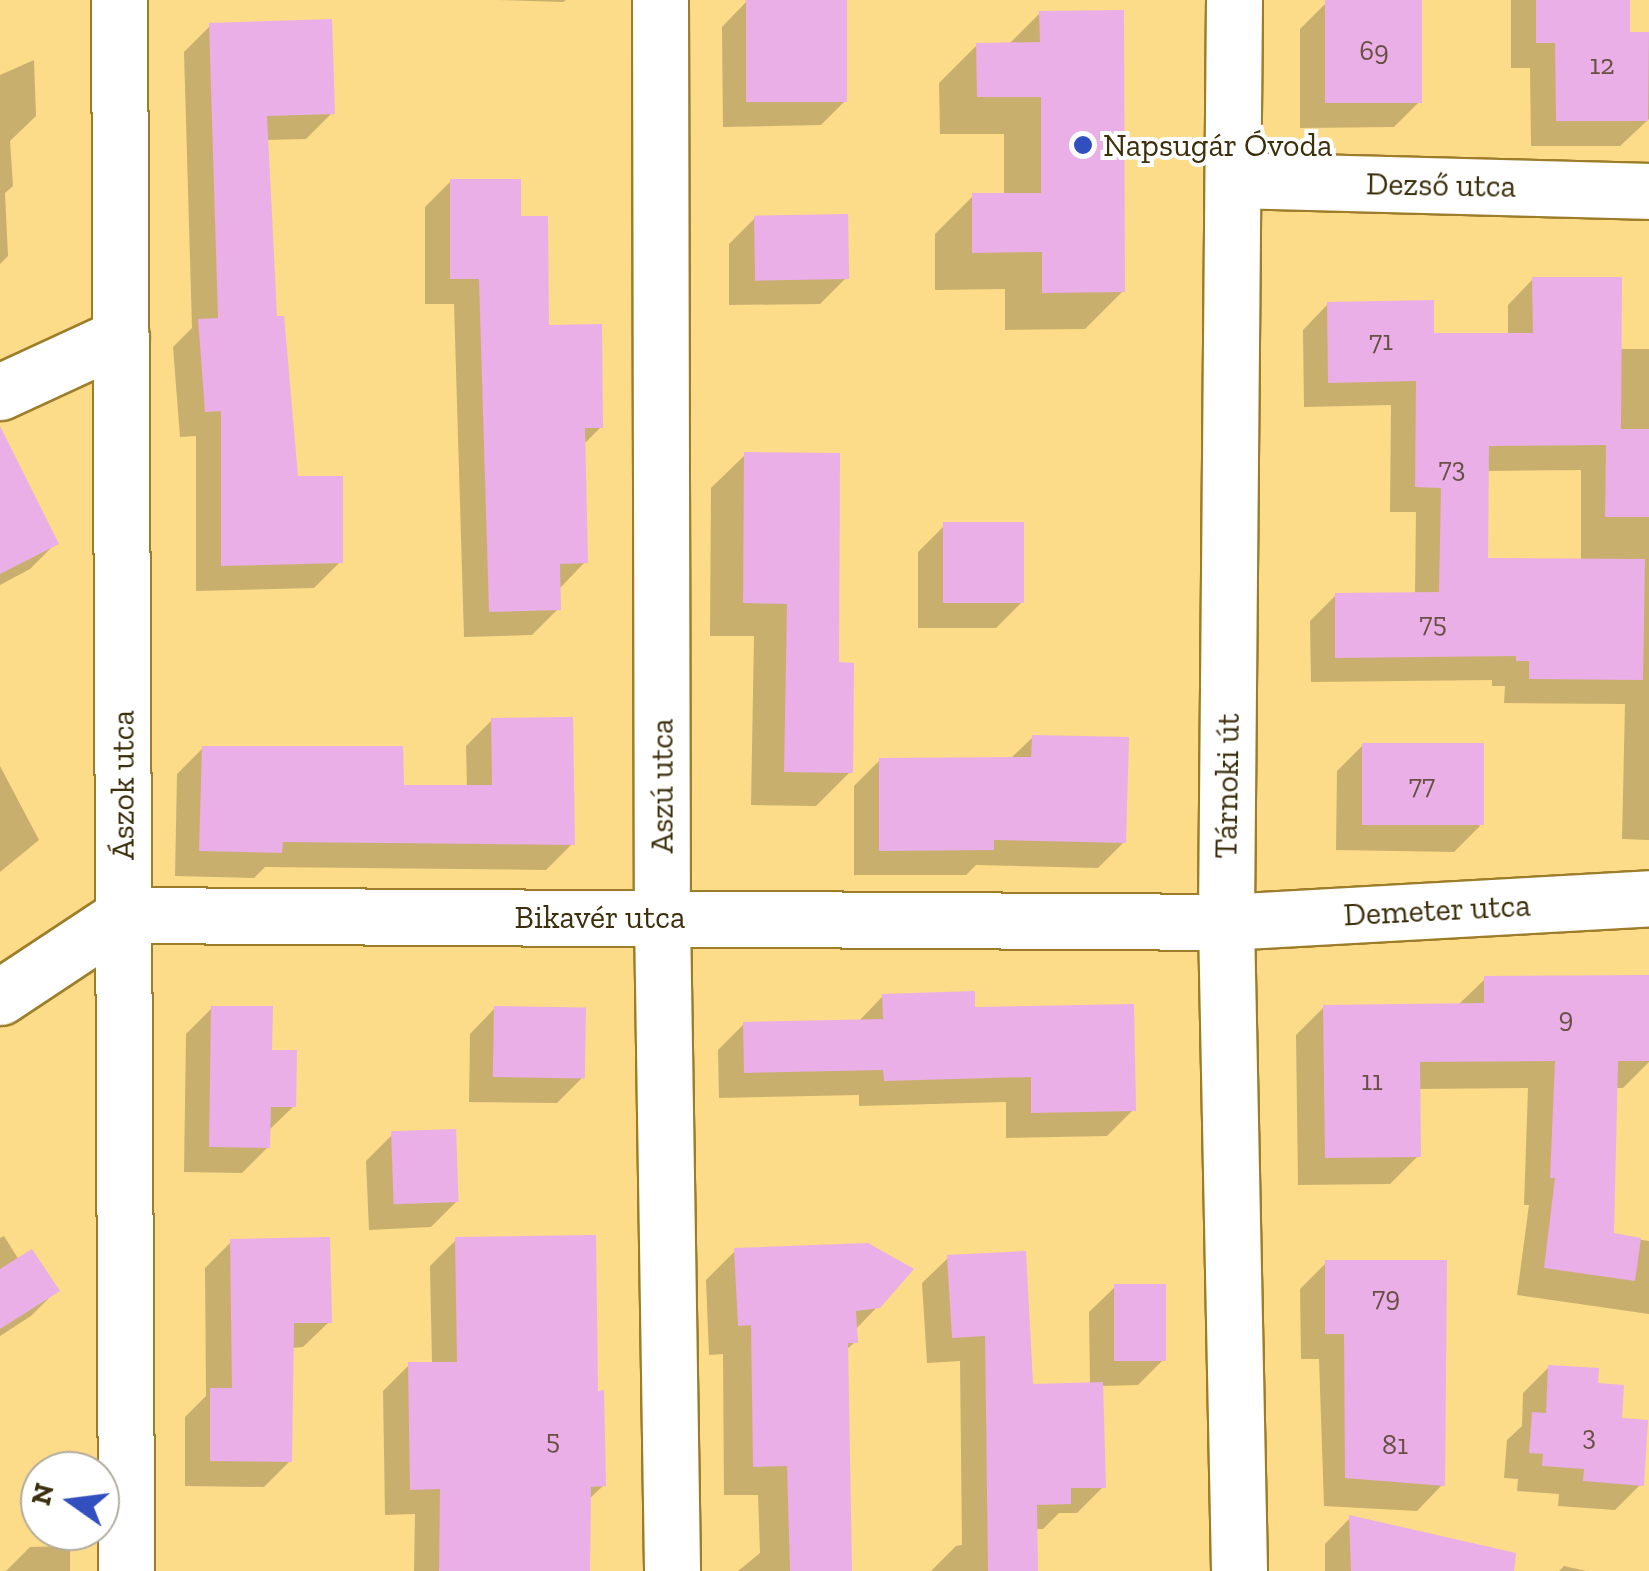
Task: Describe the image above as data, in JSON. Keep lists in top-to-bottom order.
{
  "streets": {
    "street": [
      "Dezső utca",
      "Ászok utca",
      "Aszú utca",
      "Tárnoki út",
      "Demeter utca",
      "Bikavér utca"
    ]
  },
  "crossings": [
    ["Dezső utca", "Tárnoki út"],
    ["Ászok utca", "Bikavér utca"],
    ["Aszú utca", "Bikavér utca"],
    ["Tárnoki út", "Demeter utca"],
    ["Tárnoki út", "Bikavér utca"],
    ["Demeter utca", "Bikavér utca"]
  ],
  "places": ["Napsugár Óvoda"],
  "house_numbers": [
    "69",
    "12",
    "71",
    "73",
    "75",
    "77",
    "9",
    "11",
    "79",
    "3",
    "5",
    "81"
  ],
  "north": "left"
}
